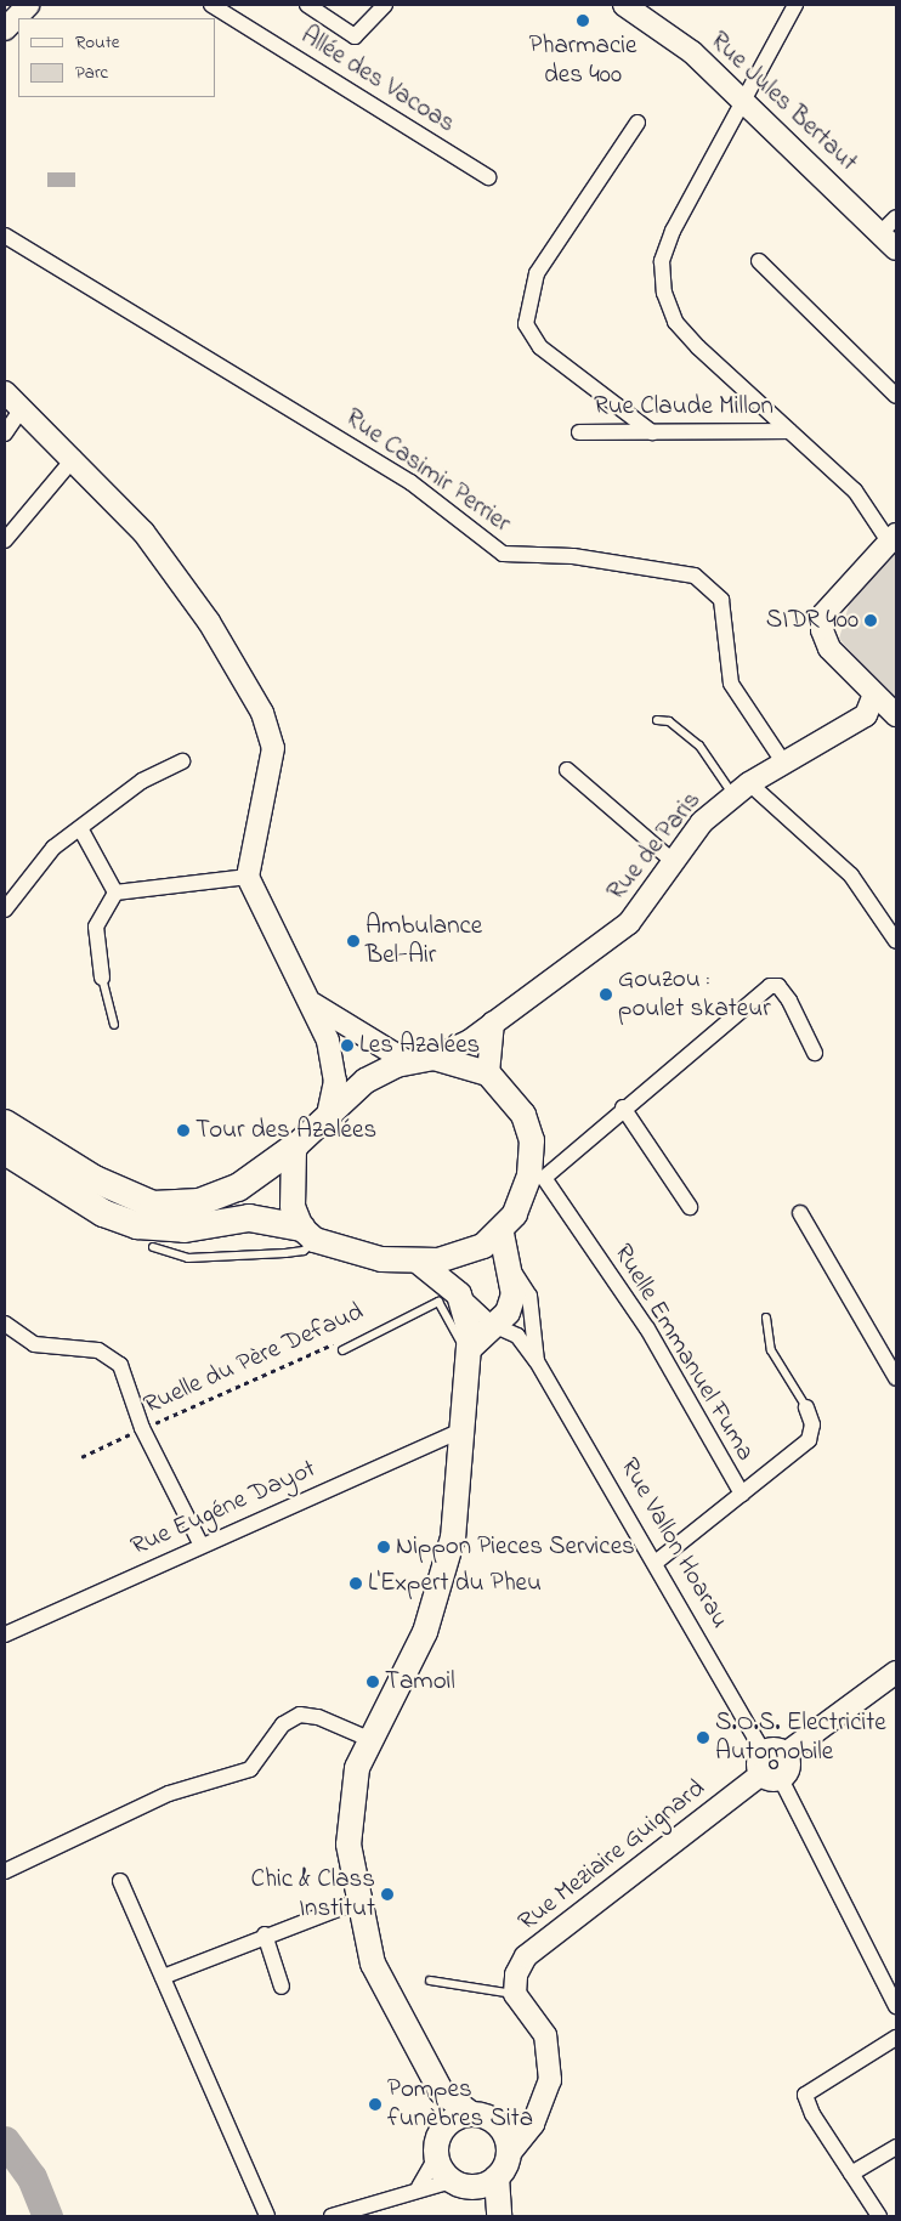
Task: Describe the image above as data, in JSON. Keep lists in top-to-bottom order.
{
  "streets": {
    "street": [
      "Allée des Vacoas",
      "Rue Jules Bertaut",
      "Rue Claude Millon",
      "Rue Casimir Perrier",
      "Rue de Paris",
      "Ruelle Emmanuel Fuma",
      "Rue Eugéne Dayot",
      "Rue Vallon Hoarau",
      "Rue Meziaire Guignard"
    ],
    "path": ["Ruelle du Père Defaud"]
  },
  "crossings": [
    ["Rue Jules Bertaut", "Rue Claude Millon"],
    ["Rue Casimir Perrier", "Rue de Paris"]
  ],
  "places": [
    "Pharmacie des 400",
    "SIDR 400",
    "Ambulance Bel-Air",
    "Gouzou : poulet skateur",
    "Les Azalées",
    "Tour des Azalées",
    "Nippon Pieces Services",
    "L'Expert du Pheu",
    "Tamoil",
    "S.O.S. Electricite Automobile",
    "Chic & Class Institut",
    "Pompes funèbres Sita"
  ],
  "legend": ["Route", "Parc"]
}
